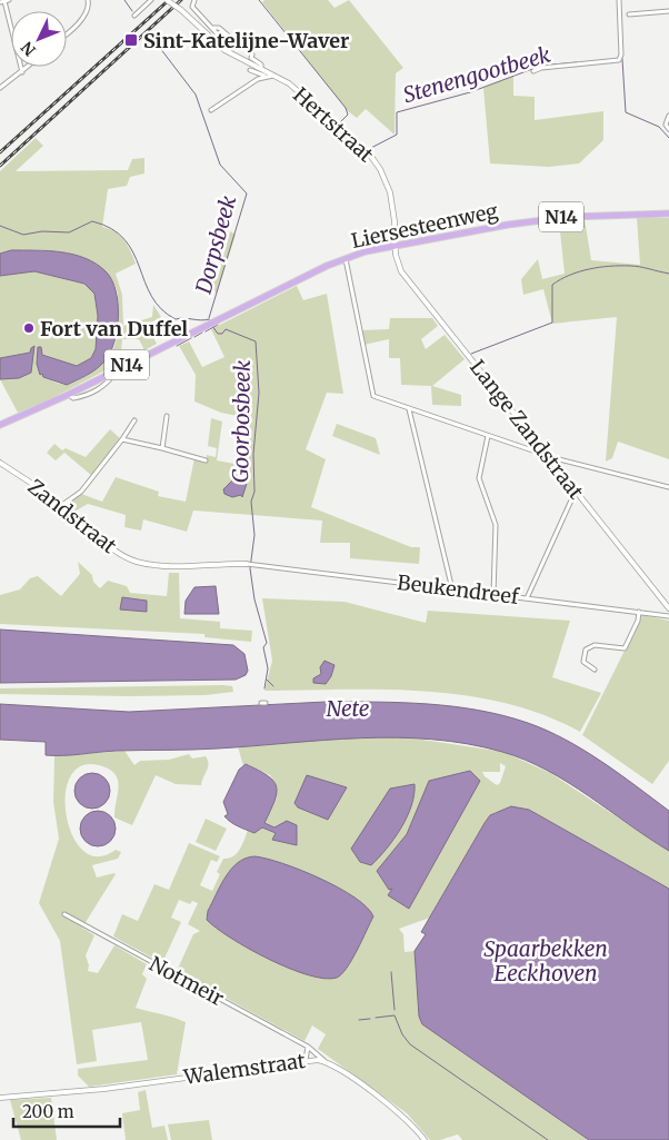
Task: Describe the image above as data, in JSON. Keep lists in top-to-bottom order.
{
  "streets": {
    "main road": ["N14", "Liersesteenweg"],
    "street": [
      "Hertstraat",
      "Lange Zandstraat",
      "Zandstraat",
      "Beukendreef",
      "Notmeir",
      "Walemstraat"
    ]
  },
  "crossings": [
    ["Hertstraat", "Liersesteenweg"],
    ["Hertstraat", "Lange Zandstraat"],
    ["N14", "Liersesteenweg"],
    ["Liersesteenweg", "Lange Zandstraat"],
    ["Zandstraat", "Beukendreef"],
    ["Notmeir", "Walemstraat"]
  ],
  "water": [
    "Stenengootbeek",
    "Dorpsbeek",
    "Goorbosbeek",
    "Nete",
    "Spaarbekken Eeckhoven"
  ],
  "places": {
    "transit": ["Sint-Katelijne-Waver"],
    "other": ["Fort van Duffel"]
  },
  "scale_bar": "200 m",
  "north": "bottom left"
}
